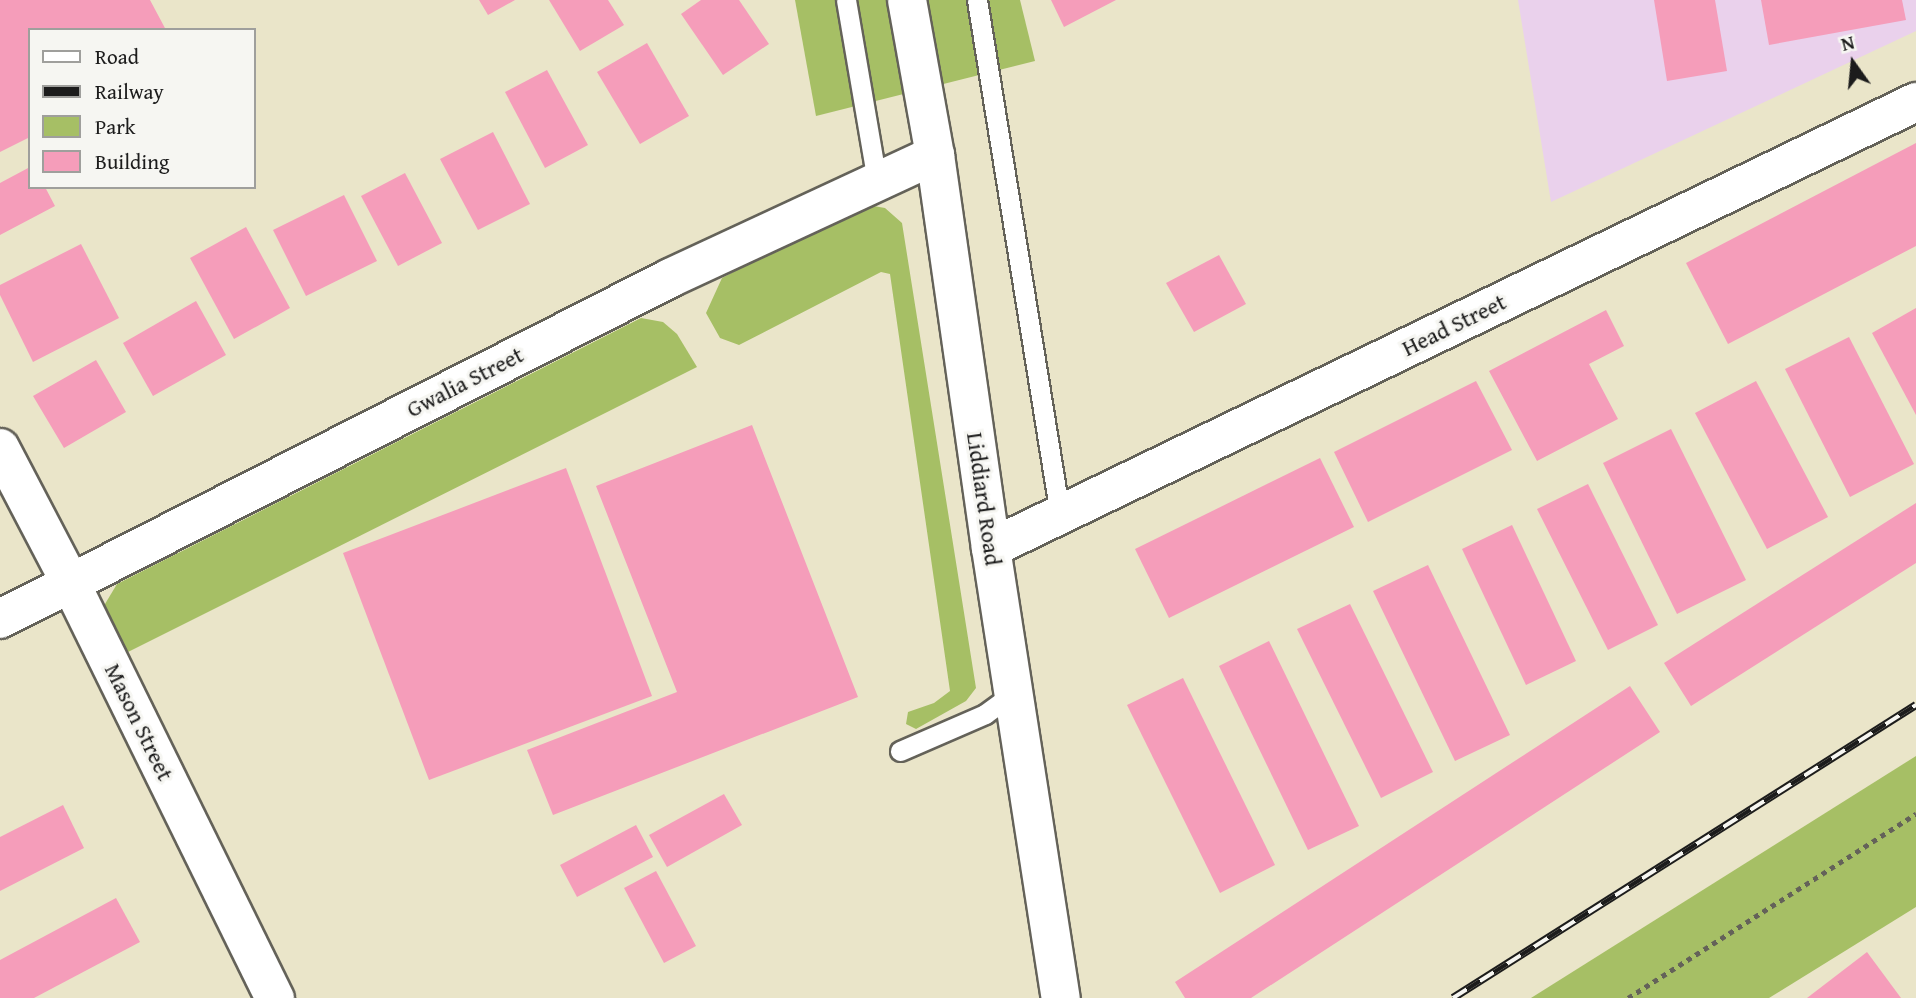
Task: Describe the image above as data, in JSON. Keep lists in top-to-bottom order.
{
  "streets": {
    "street": [
      "Head Street",
      "Gwalia Street",
      "Liddiard Road",
      "Mason Street"
    ]
  },
  "crossings": [
    ["Head Street", "Liddiard Road"],
    ["Gwalia Street", "Liddiard Road"],
    ["Gwalia Street", "Mason Street"]
  ],
  "legend": [
    "Road",
    "Railway",
    "Park",
    "Building"
  ],
  "north": "top"
}
